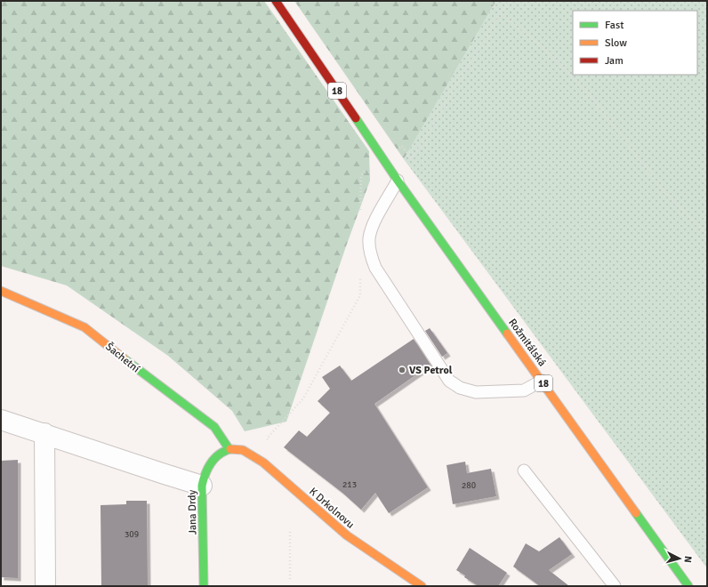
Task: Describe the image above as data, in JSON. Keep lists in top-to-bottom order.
{
  "streets": {
    "main road": [
      "18",
      "Rožmitálská",
      "Šachetní",
      "K Drkolnovu",
      "Jana Drdy"
    ]
  },
  "crossings": [
    ["18", "Rožmitálská"],
    ["Šachetní", "K Drkolnovu"],
    ["Šachetní", "Jana Drdy"],
    ["K Drkolnovu", "Jana Drdy"]
  ],
  "places": ["VS Petrol"],
  "house_numbers": ["213", "280", "309"],
  "legend": ["Fast", "Slow", "Jam"],
  "north": "right"
}
